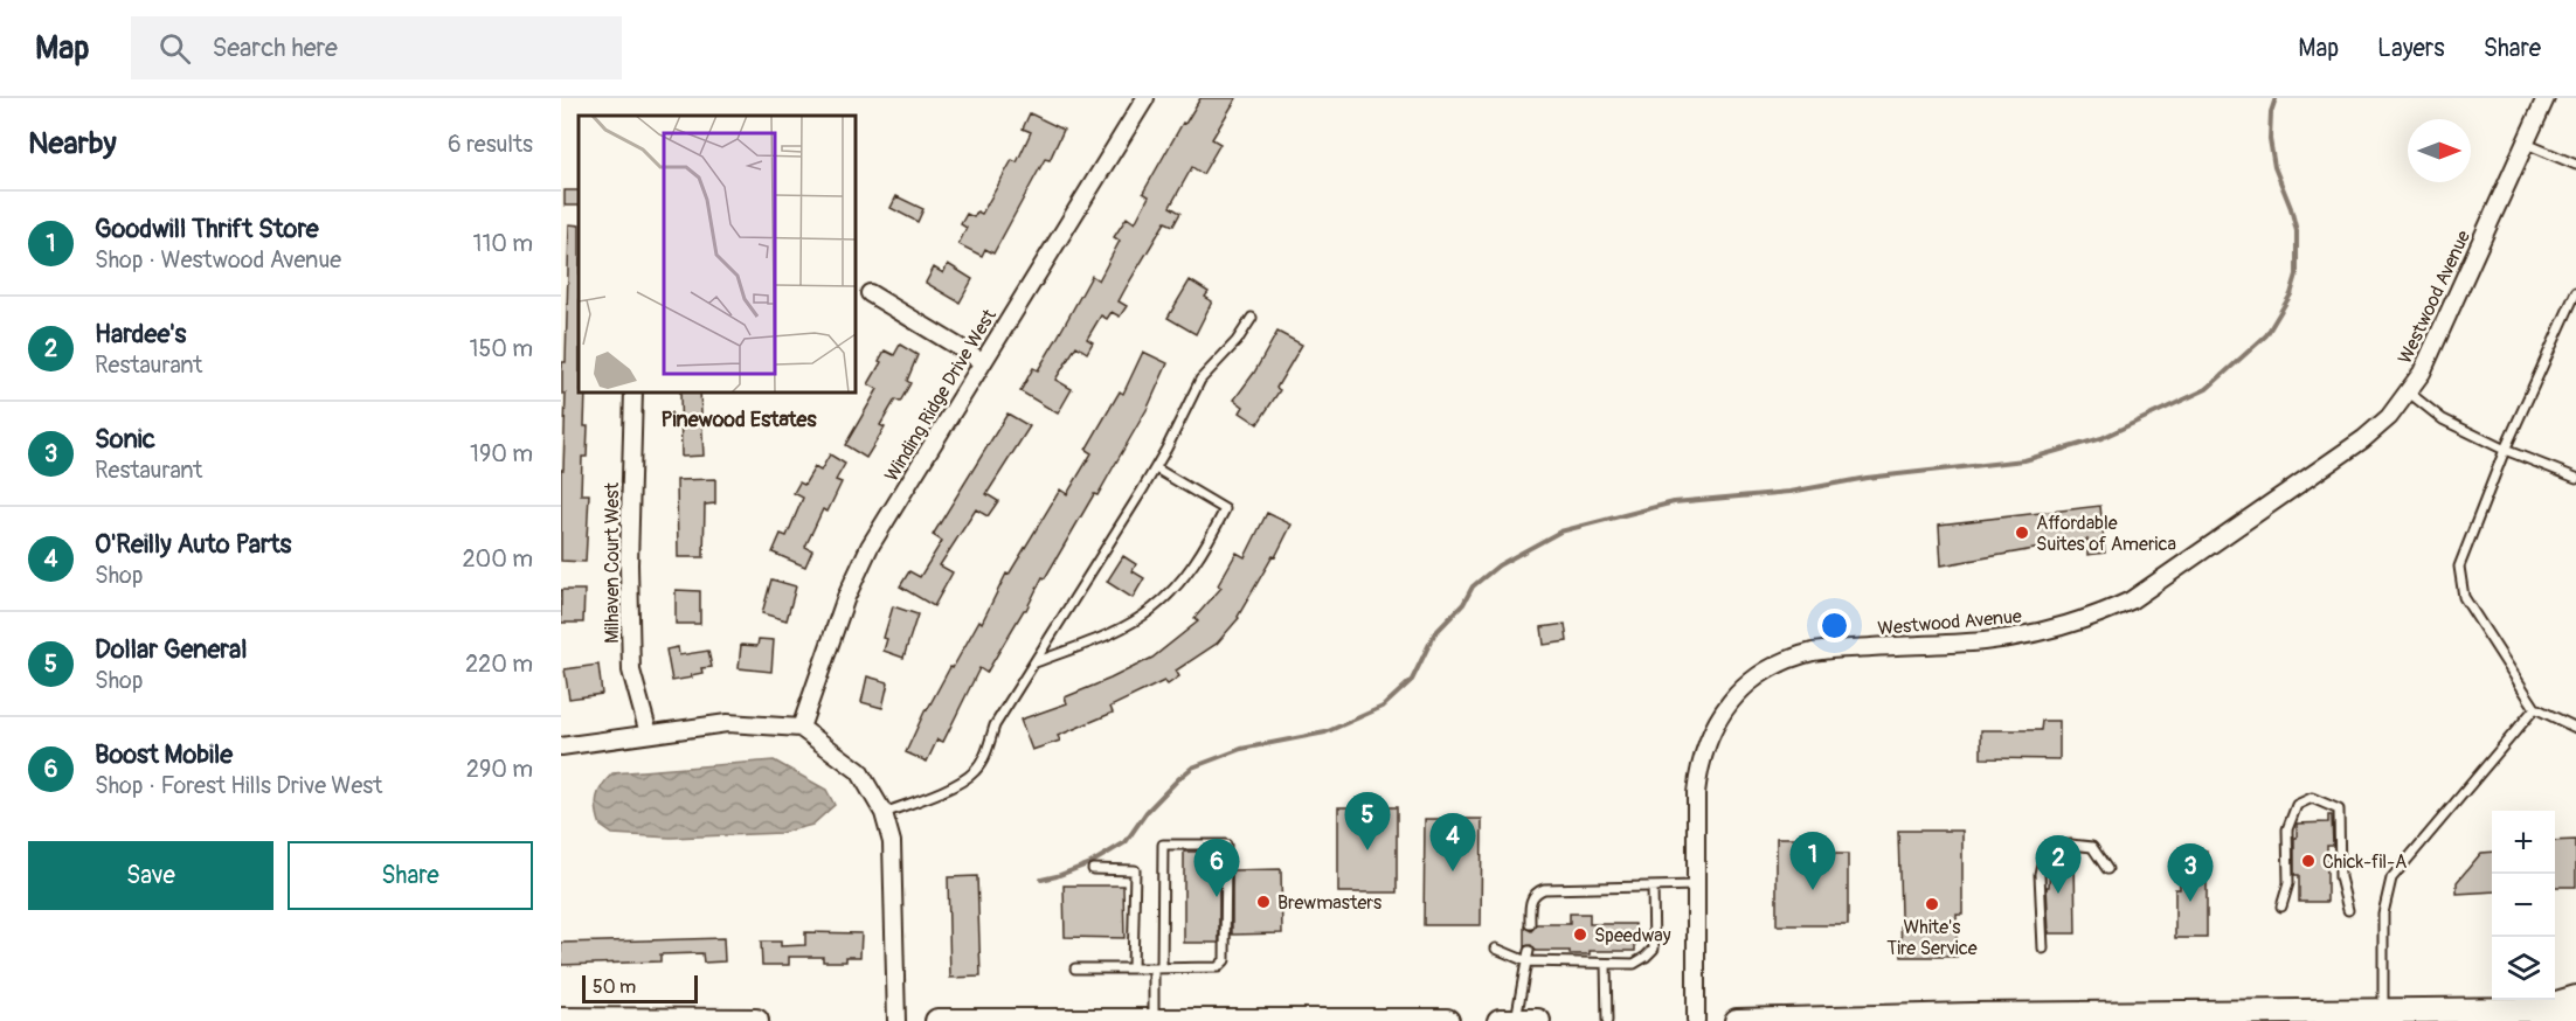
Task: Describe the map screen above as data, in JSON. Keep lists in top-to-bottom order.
{
  "streets": {
    "street": ["Westwood Avenue", "Winding Ridge Drive West", "Milhaven Court West"]
  },
  "districts": ["Pinewood Estates"],
  "places": [
    "Affordable Suites of America",
    "Chick-fil-A",
    "Brewmasters",
    "White's Tire Service",
    "Speedway"
  ],
  "scale_bar": "50 m",
  "north": "right",
  "page": {
    "header": "Map",
    "search": "Search here",
    "nav": ["Map", "Layers", "Share"],
    "heading": ["Nearby", "6 results"],
    "list": [
      {
        "mark": "1",
        "name": "Goodwill Thrift Store",
        "note": "Shop · Westwood Avenue",
        "value": "110 m"
      },
      {
        "mark": "2",
        "name": "Hardee's",
        "note": "Restaurant",
        "value": "150 m"
      },
      {
        "mark": "3",
        "name": "Sonic",
        "note": "Restaurant",
        "value": "190 m"
      },
      {
        "mark": "4",
        "name": "O'Reilly Auto Parts",
        "note": "Shop",
        "value": "200 m"
      },
      {
        "mark": "5",
        "name": "Dollar General",
        "note": "Shop",
        "value": "220 m"
      },
      {
        "mark": "6",
        "name": "Boost Mobile",
        "note": "Shop · Forest Hills Drive West",
        "value": "290 m"
      }
    ],
    "pins": [
      "5",
      "4",
      "1",
      "2",
      "6",
      "3"
    ],
    "map_buttons": ["+", "−"],
    "buttons": ["Save", "Share"],
    "scale": "50 m"
  }
}
